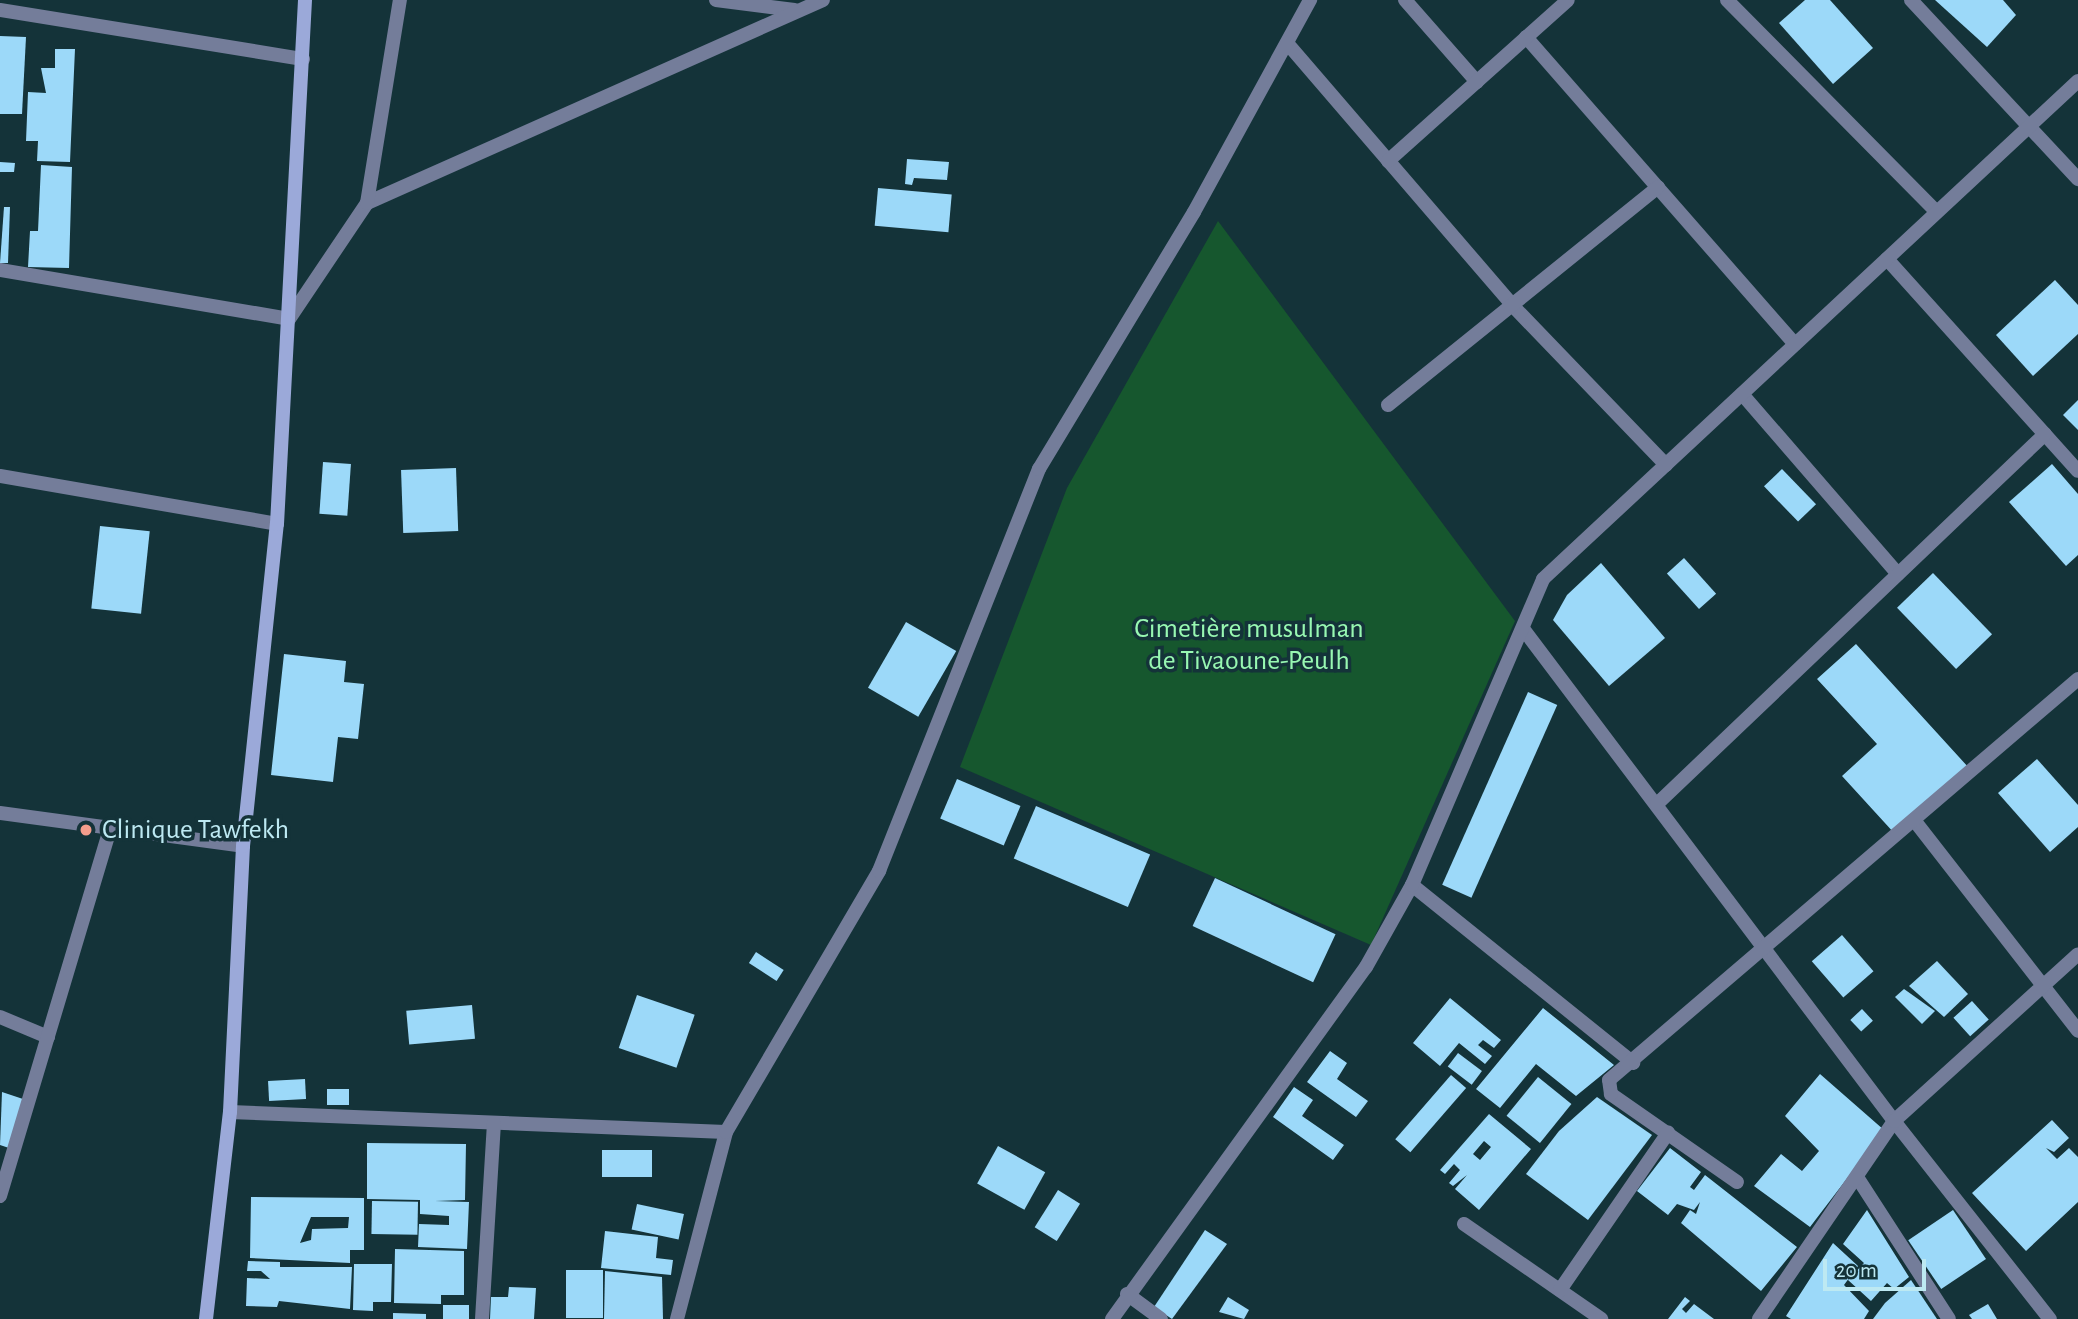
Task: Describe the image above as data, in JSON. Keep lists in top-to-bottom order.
{
  "parks": ["Cimetière musulman de Tivaoune-Peulh"],
  "places": ["Clinique Tawfekh"],
  "scale_bar": "20 m"
}
